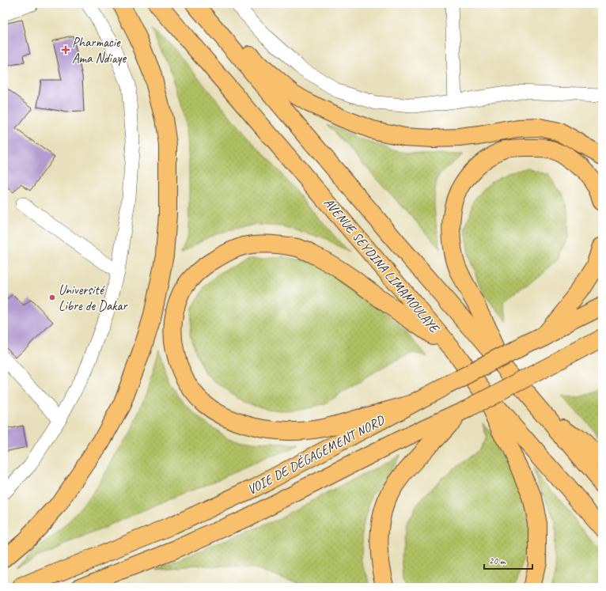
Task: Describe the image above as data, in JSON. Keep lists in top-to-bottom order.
{
  "streets": {
    "highway": ["AVENUE SEYDINA LIMAMOULAYE", "VOIE DE DÉGAGEMENT NORD"]
  },
  "places": {
    "health": ["Pharmacie Ama Ndiaye"],
    "other": ["Université Libre de Dakar"]
  },
  "scale_bar": "20 m"
}
